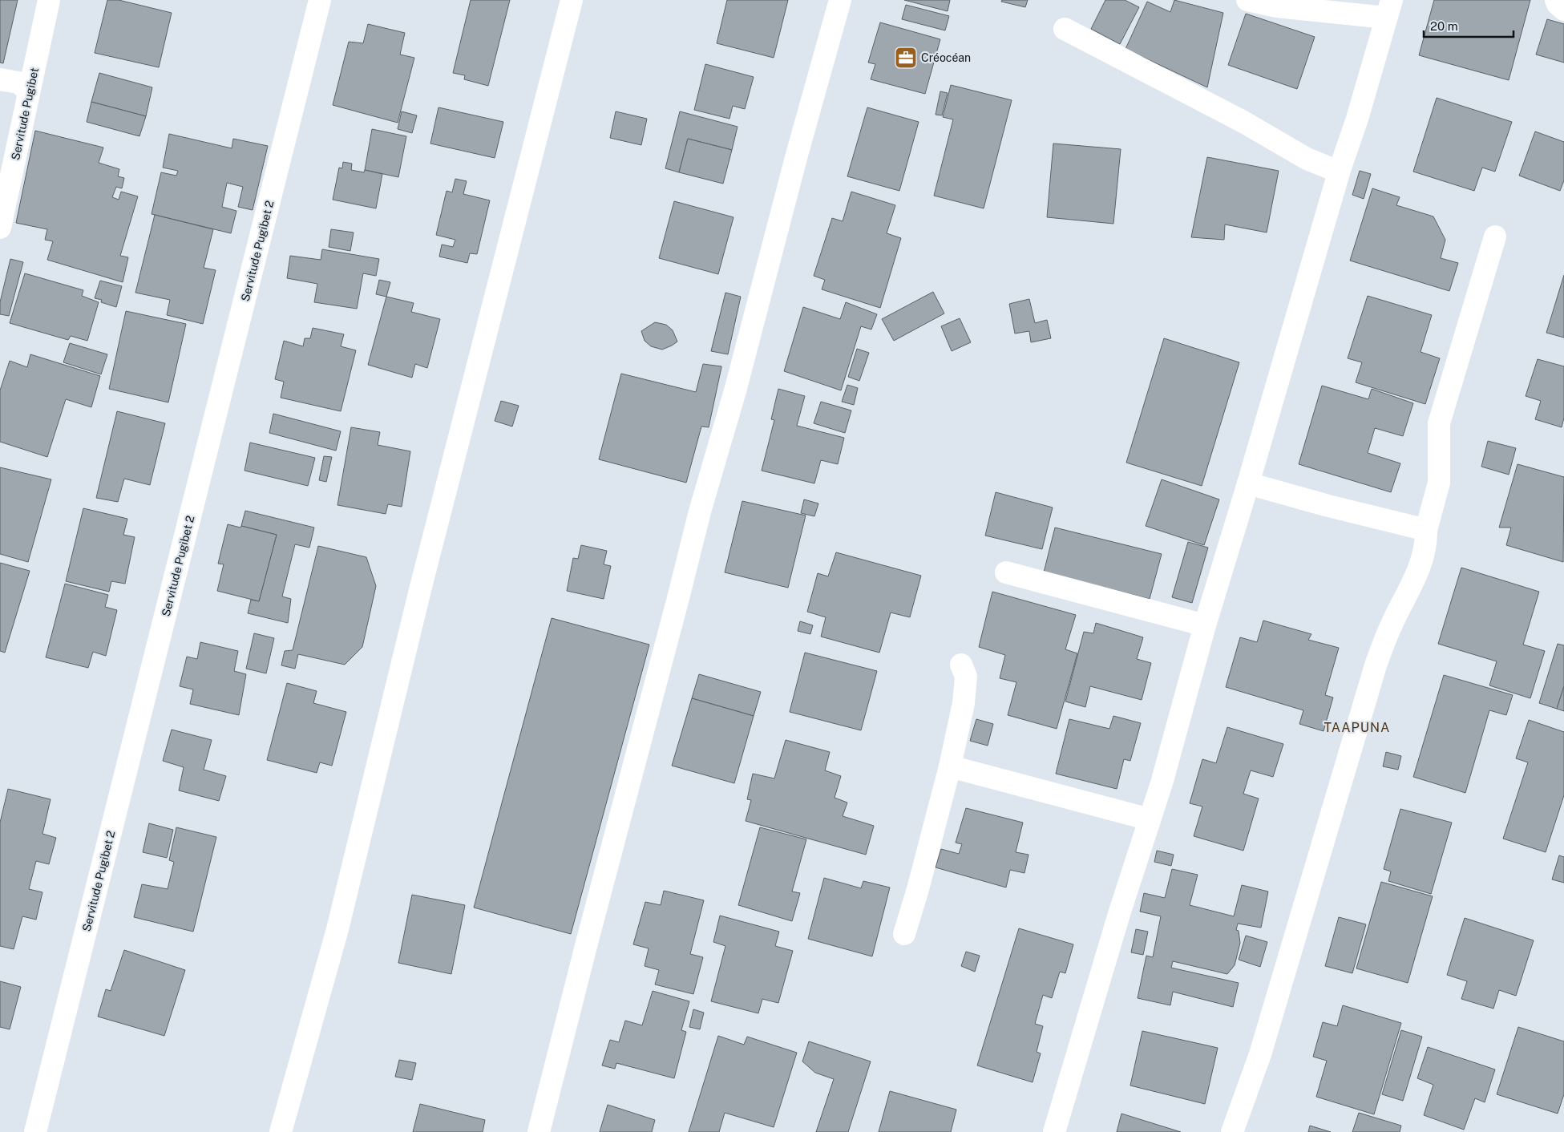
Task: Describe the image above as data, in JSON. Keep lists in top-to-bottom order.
{
  "streets": {
    "street": ["Servitude Pugibet", "Servitude Pugibet 2"]
  },
  "districts": ["TAAPUNA"],
  "places": {
    "office": ["Créocéan"]
  },
  "scale_bar": "20 m"
}
